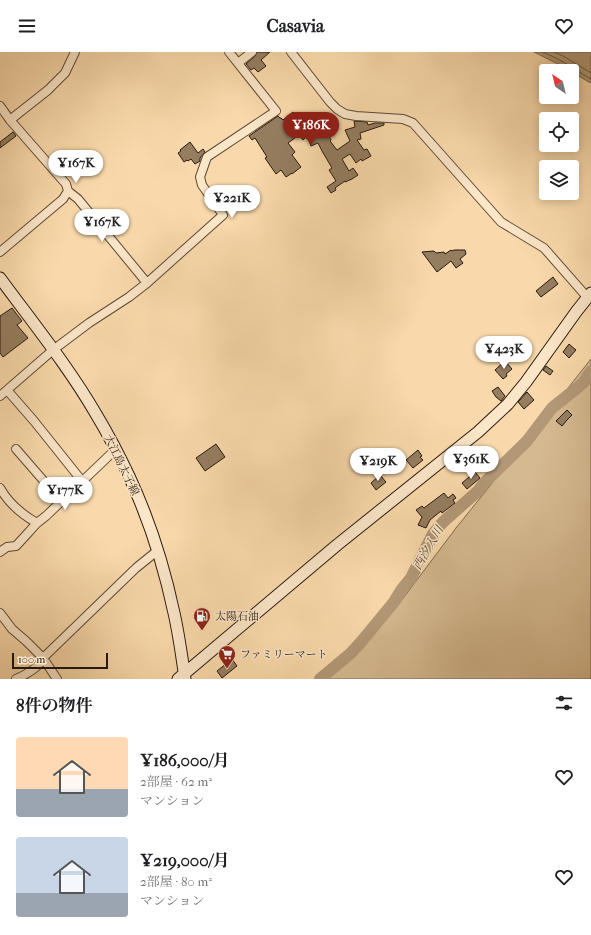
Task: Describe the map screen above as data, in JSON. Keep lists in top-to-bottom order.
{
  "streets": {
    "street": ["大江島太子線"]
  },
  "water": ["西汐入川"],
  "places": {
    "fuel station": ["太陽石油"],
    "supermarket": ["ファミリーマート"]
  },
  "scale_bar": "100 m",
  "north": "top left",
  "page": {
    "header": "Casavia",
    "price": [
      "¥186K",
      "¥167K",
      "¥221K",
      "¥167K",
      "¥423K",
      "¥361K",
      "¥219K",
      "¥177K"
    ],
    "scale": "100 m",
    "heading": "8件の物件",
    "list": [
      {
        "name": "¥186,000/月",
        "note": "2部屋 · 62 m² · マンション"
      },
      {
        "name": "¥219,000/月",
        "note": "2部屋 · 80 m² · マンション"
      }
    ]
  }
}
